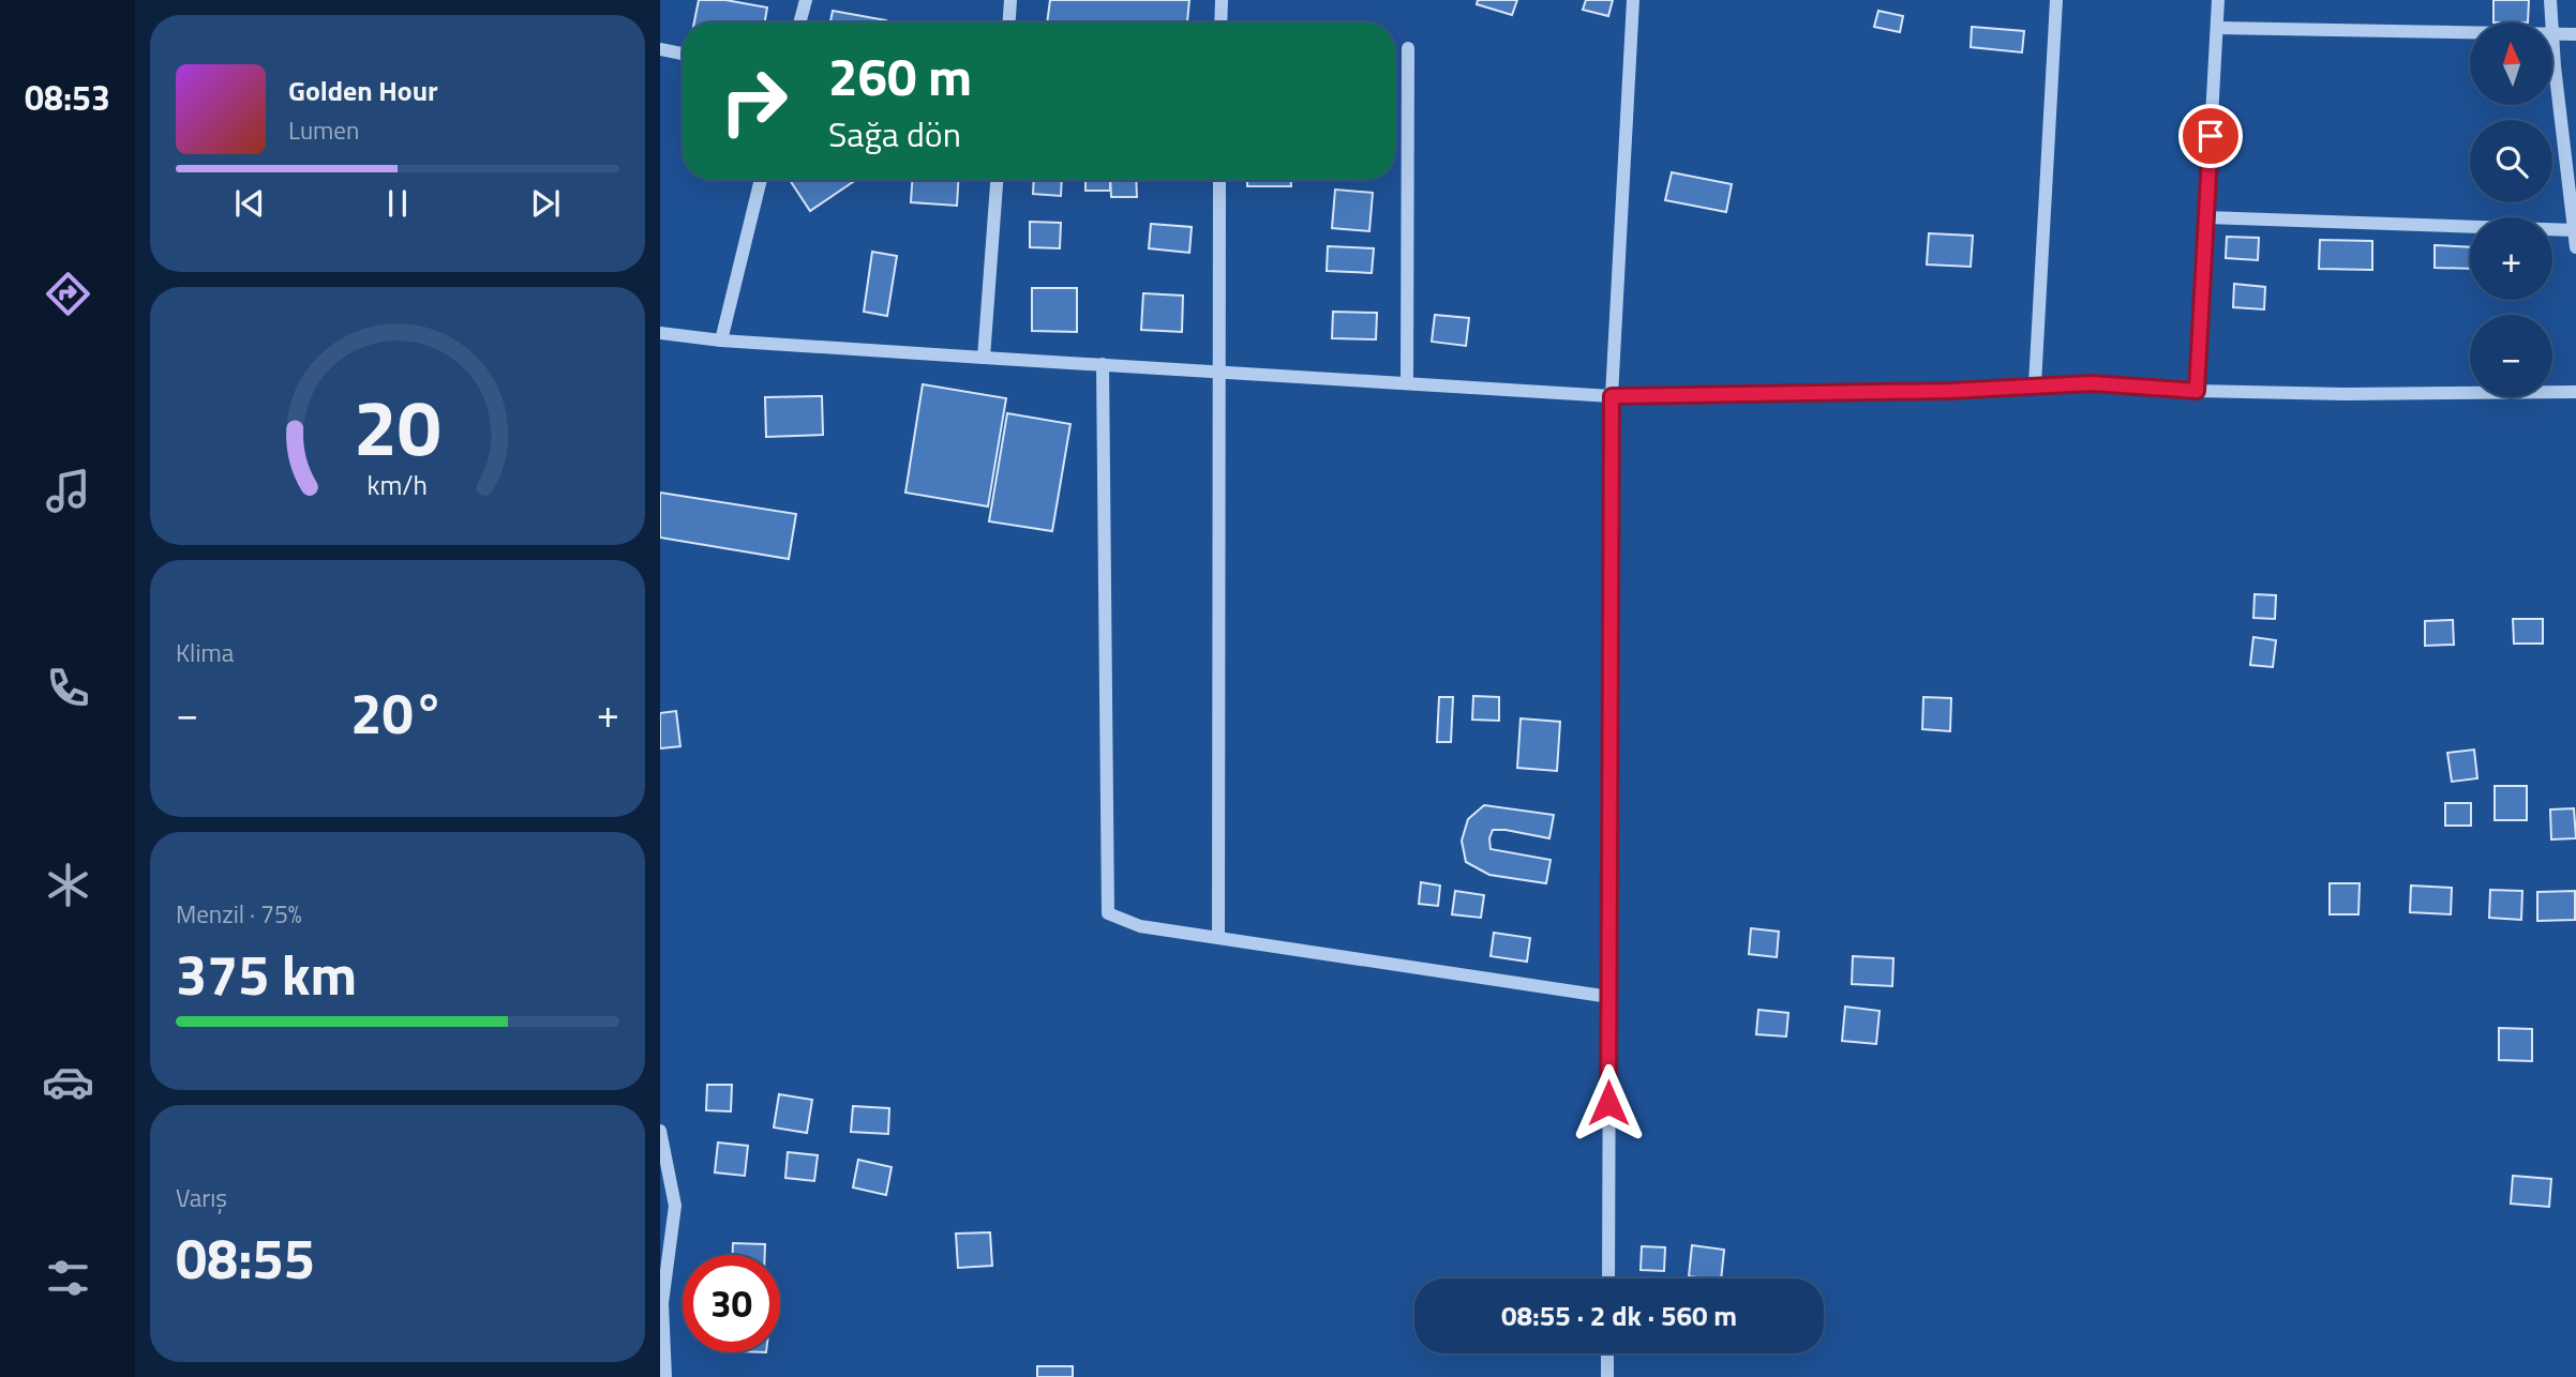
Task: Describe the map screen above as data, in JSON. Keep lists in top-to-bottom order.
{
  "north": "top",
  "page": {
    "tabs": "08:53",
    "map_buttons": ["+", "−"],
    "turn": ["260 m", "Sağa dön"],
    "song": ["Golden Hour", "Lumen"],
    "tile": [
      "Klima",
      ["Menzil · 75%", "375 km"],
      ["Varış", "08:55"]
    ],
    "heat": ["−", "20°", "+"],
    "limit": "30",
    "trip": "08:55 · 2 dk · 560 m",
    "gauge": ["20", "km/h"]
  }
}
